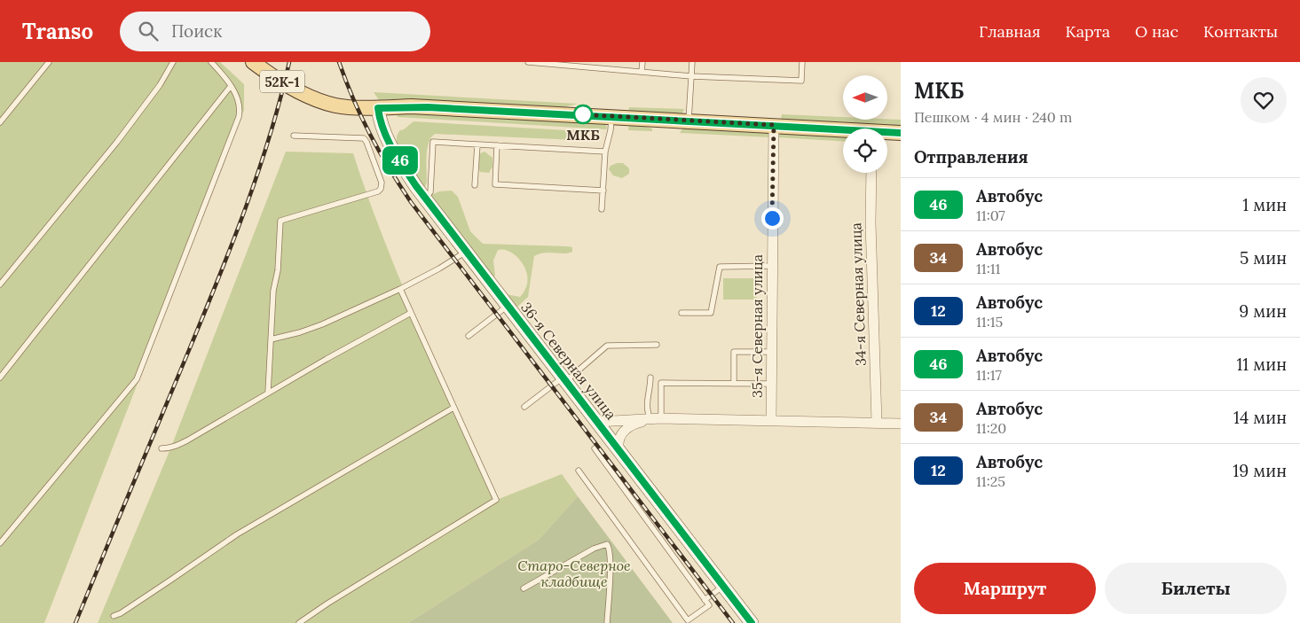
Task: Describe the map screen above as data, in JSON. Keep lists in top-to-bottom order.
{
  "streets": {
    "main road": ["52К-1", "36-я Северная улица"],
    "street": ["34-я Северная улица", "35-я Северная улица"]
  },
  "crossings": [
    ["52К-1", "36-я Северная улица"]
  ],
  "parks": ["Старо-Северное кладбище"],
  "places": ["МКБ"],
  "lines": ["bus line 46"],
  "north": "left",
  "page": {
    "header": "Transo",
    "search": "Поиск",
    "nav": [
      "Главная",
      "Карта",
      "О нас",
      "Контакты"
    ],
    "on_map": "46",
    "heading": [
      ["МКБ", "Пешком · 4 мин · 240 m"],
      "Отправления"
    ],
    "list": [
      {
        "mark": "46",
        "name": "Автобус",
        "note": "11:07",
        "value": "1 мин"
      },
      {
        "mark": "34",
        "name": "Автобус",
        "note": "11:11",
        "value": "5 мин"
      },
      {
        "mark": "12",
        "name": "Автобус",
        "note": "11:15",
        "value": "9 мин"
      },
      {
        "mark": "46",
        "name": "Автобус",
        "note": "11:17",
        "value": "11 мин"
      },
      {
        "mark": "34",
        "name": "Автобус",
        "note": "11:20",
        "value": "14 мин"
      },
      {
        "mark": "12",
        "name": "Автобус",
        "note": "11:25",
        "value": "19 мин"
      }
    ],
    "buttons": ["Маршрут", "Билеты"]
  }
}
